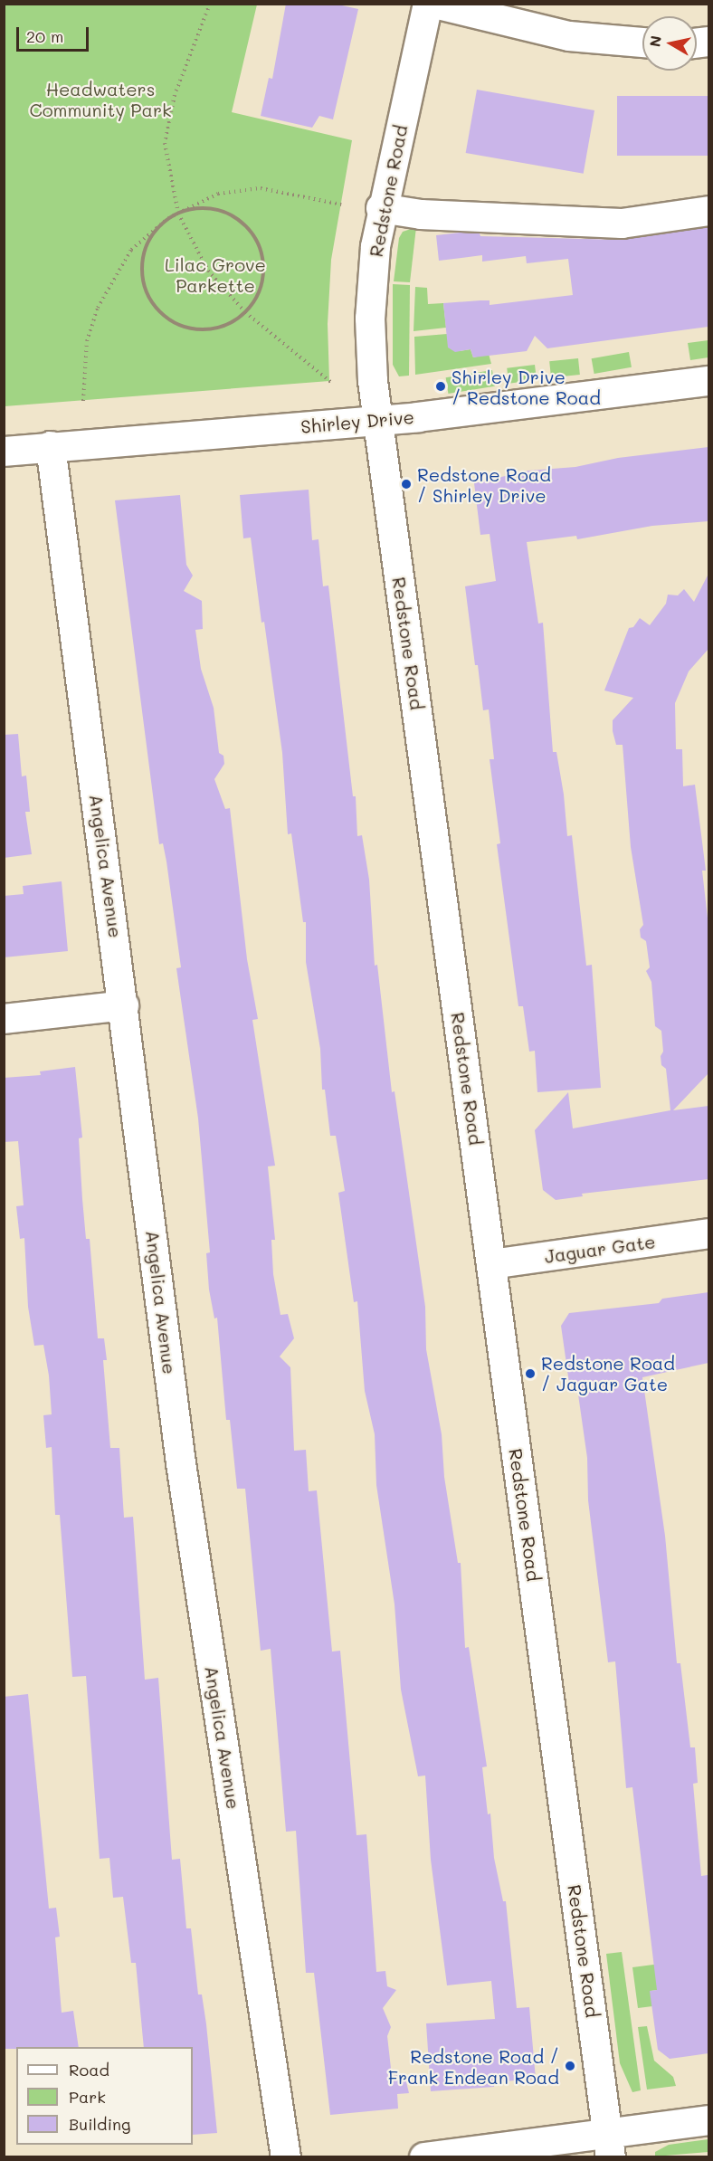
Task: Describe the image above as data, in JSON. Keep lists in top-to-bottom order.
{
  "streets": {
    "street": [
      "Redstone Road",
      "Shirley Drive",
      "Angelica Avenue",
      "Jaguar Gate"
    ]
  },
  "crossings": [
    ["Redstone Road", "Shirley Drive"],
    ["Redstone Road", "Jaguar Gate"],
    ["Shirley Drive", "Angelica Avenue"]
  ],
  "parks": ["Headwaters Community Park", "Lilac Grove Parkette"],
  "places": [
    "Shirley Drive / Redstone Road",
    "Redstone Road / Shirley Drive",
    "Redstone Road / Jaguar Gate",
    "Redstone Road / Frank Endean Road"
  ],
  "legend": ["Road", "Park", "Building"],
  "scale_bar": "20 m",
  "north": "left"
}
